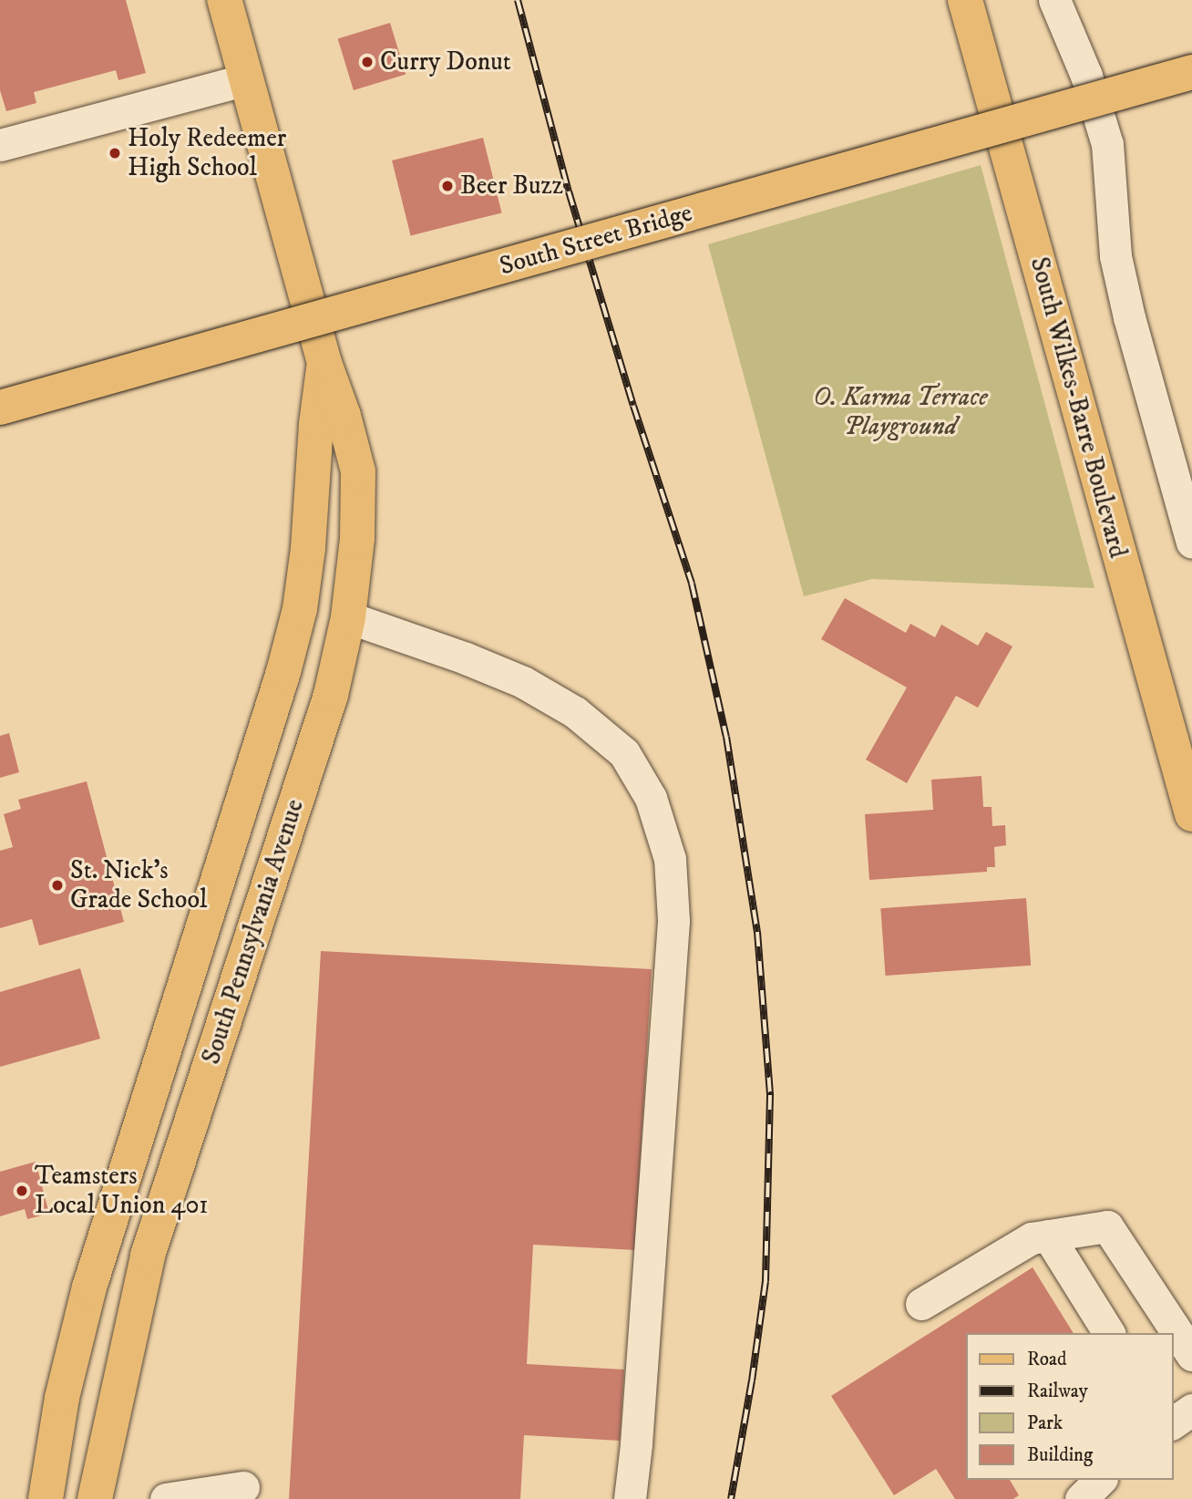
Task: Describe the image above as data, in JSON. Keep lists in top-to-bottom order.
{
  "streets": {
    "main road": ["South Street Bridge", "South Wilkes-Barre Boulevard", "South Pennsylvania Avenue"]
  },
  "parks": ["O. Karma Terrace Playground"],
  "places": [
    "Curry Donut",
    "Holy Redeemer High School",
    "Beer Buzz",
    "St. Nick's Grade School",
    "Teamsters Local Union 401"
  ],
  "legend": [
    "Road",
    "Railway",
    "Park",
    "Building"
  ]
}
